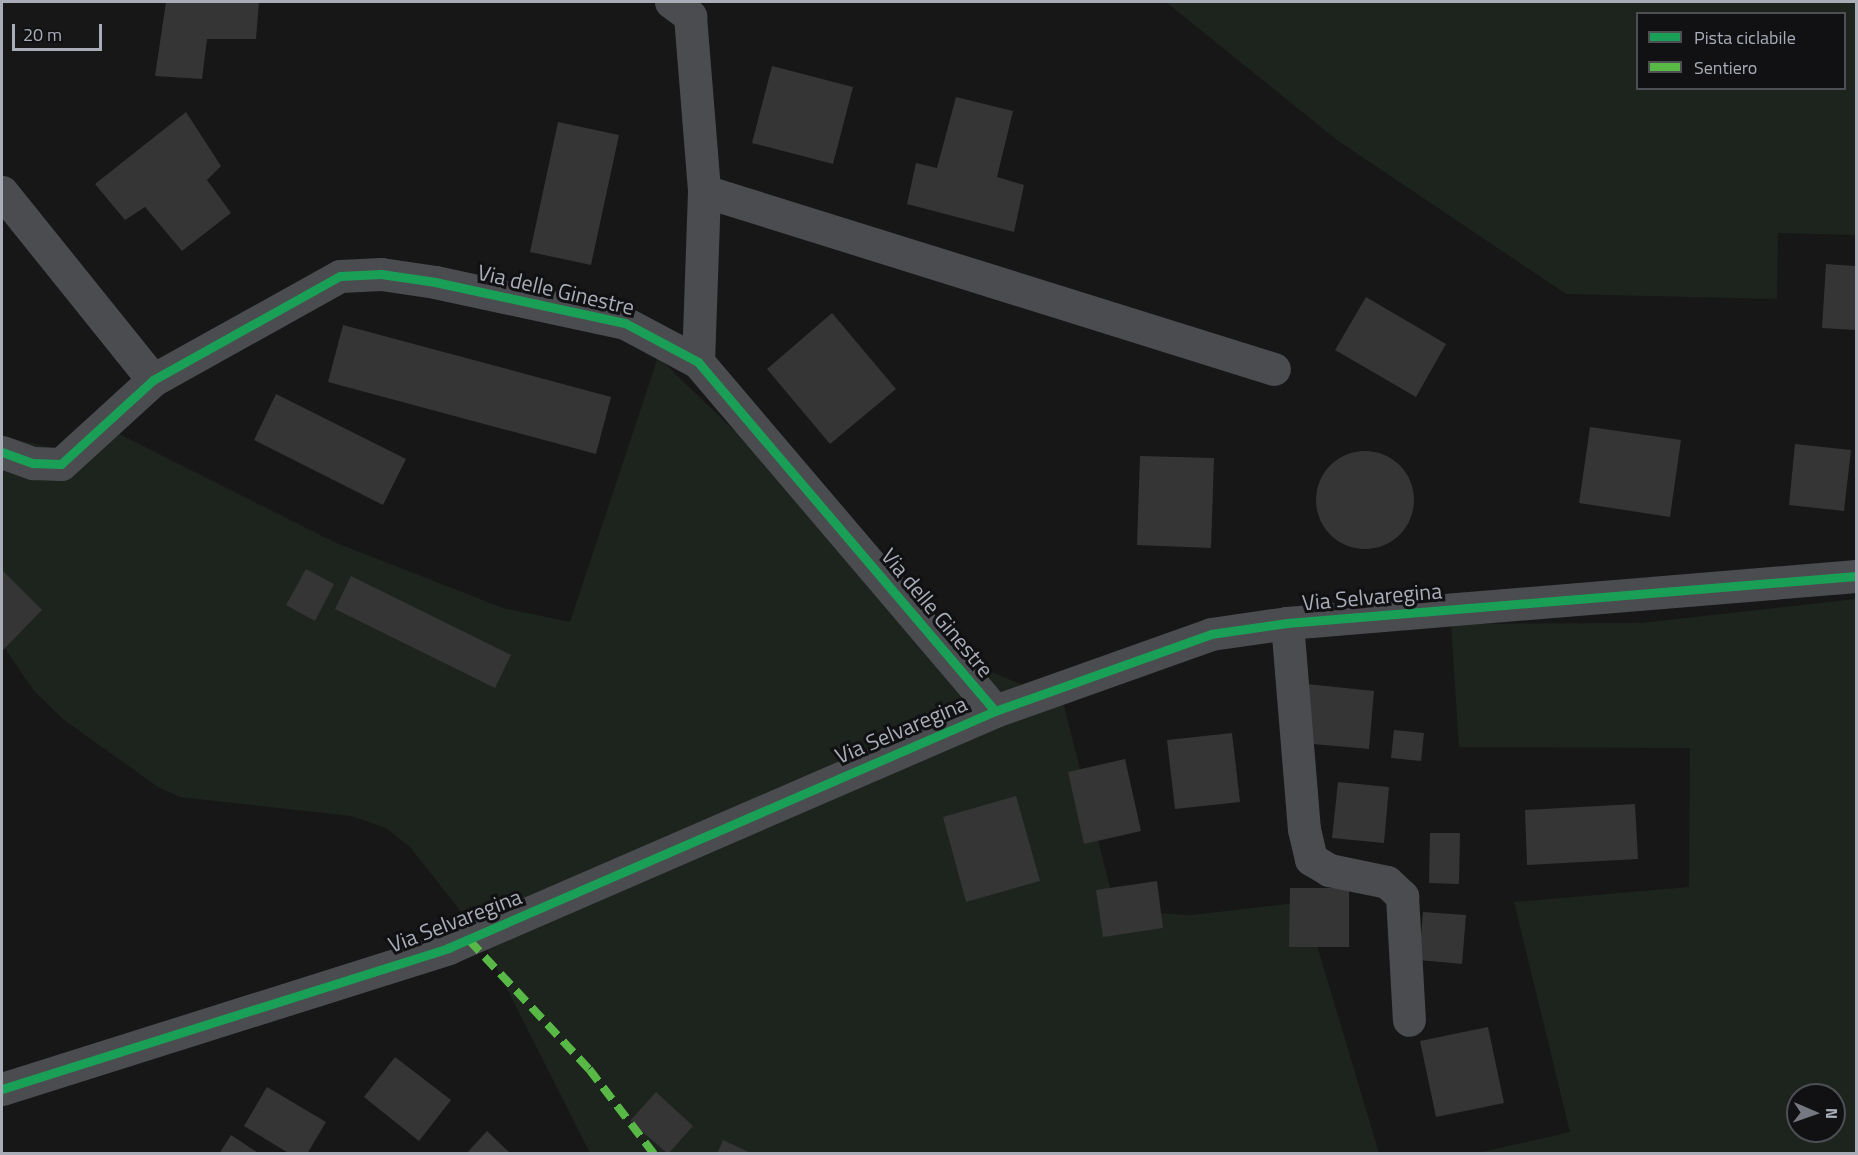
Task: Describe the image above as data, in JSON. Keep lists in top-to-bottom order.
{
  "streets": {
    "street": ["Via delle Ginestre", "Via Selvaregina"]
  },
  "crossings": [
    ["Via delle Ginestre", "Via Selvaregina"]
  ],
  "legend": ["Pista ciclabile", "Sentiero"],
  "scale_bar": "20 m",
  "north": "right"
}
